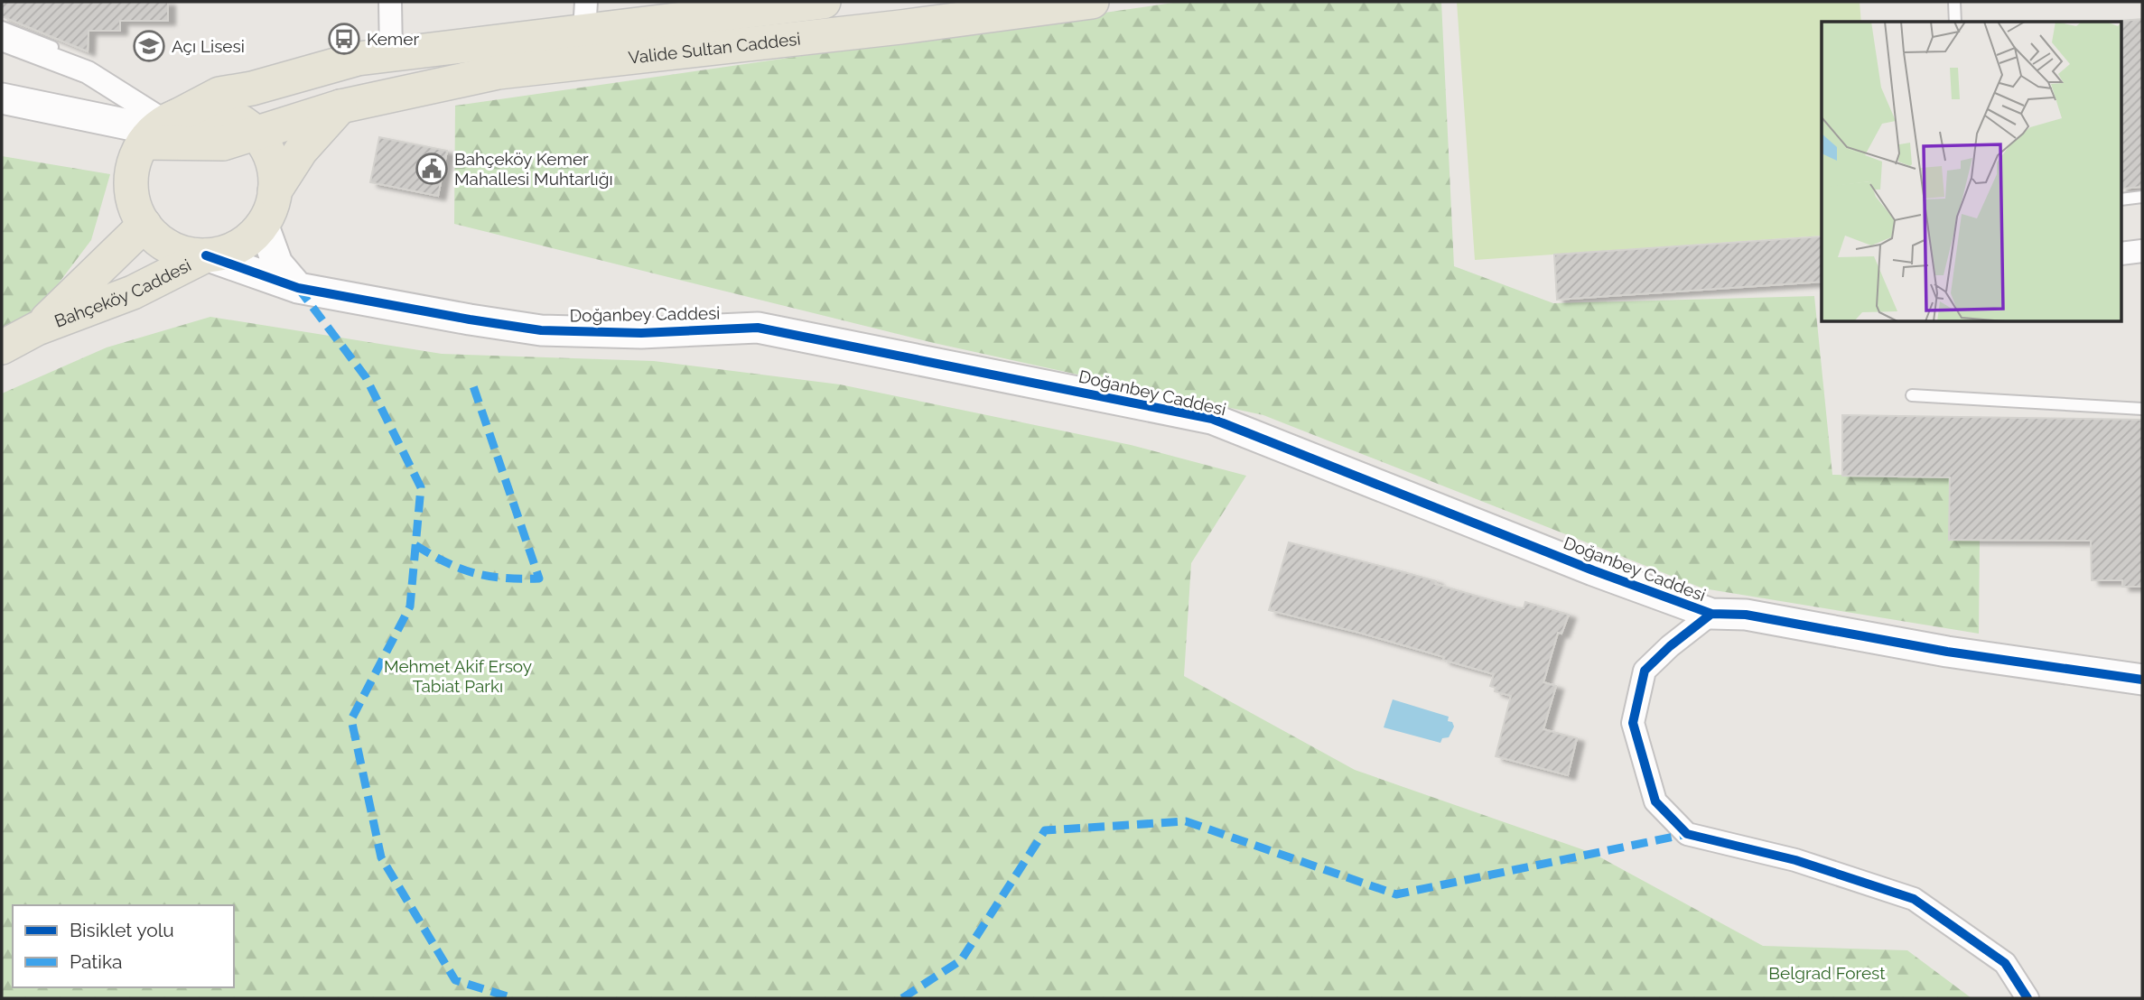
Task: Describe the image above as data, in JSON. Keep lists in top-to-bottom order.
{
  "streets": {
    "main road": ["Valide Sultan Caddesi", "Bahçeköy Caddesi"],
    "street": ["Doğanbey Caddesi"]
  },
  "crossings": [
    ["Valide Sultan Caddesi", "Bahçeköy Caddesi"],
    ["Valide Sultan Caddesi", "Doğanbey Caddesi"],
    ["Bahçeköy Caddesi", "Doğanbey Caddesi"]
  ],
  "parks": ["Mehmet Akif Ersoy Tabiat Parkı", "Belgrad Forest"],
  "places": {
    "bus stop": ["Kemer"],
    "school or university": ["Açı Lisesi"],
    "public building": ["Bahçeköy Kemer Mahallesi Muhtarlığı"]
  },
  "legend": ["Bisiklet yolu", "Patika"]
}
